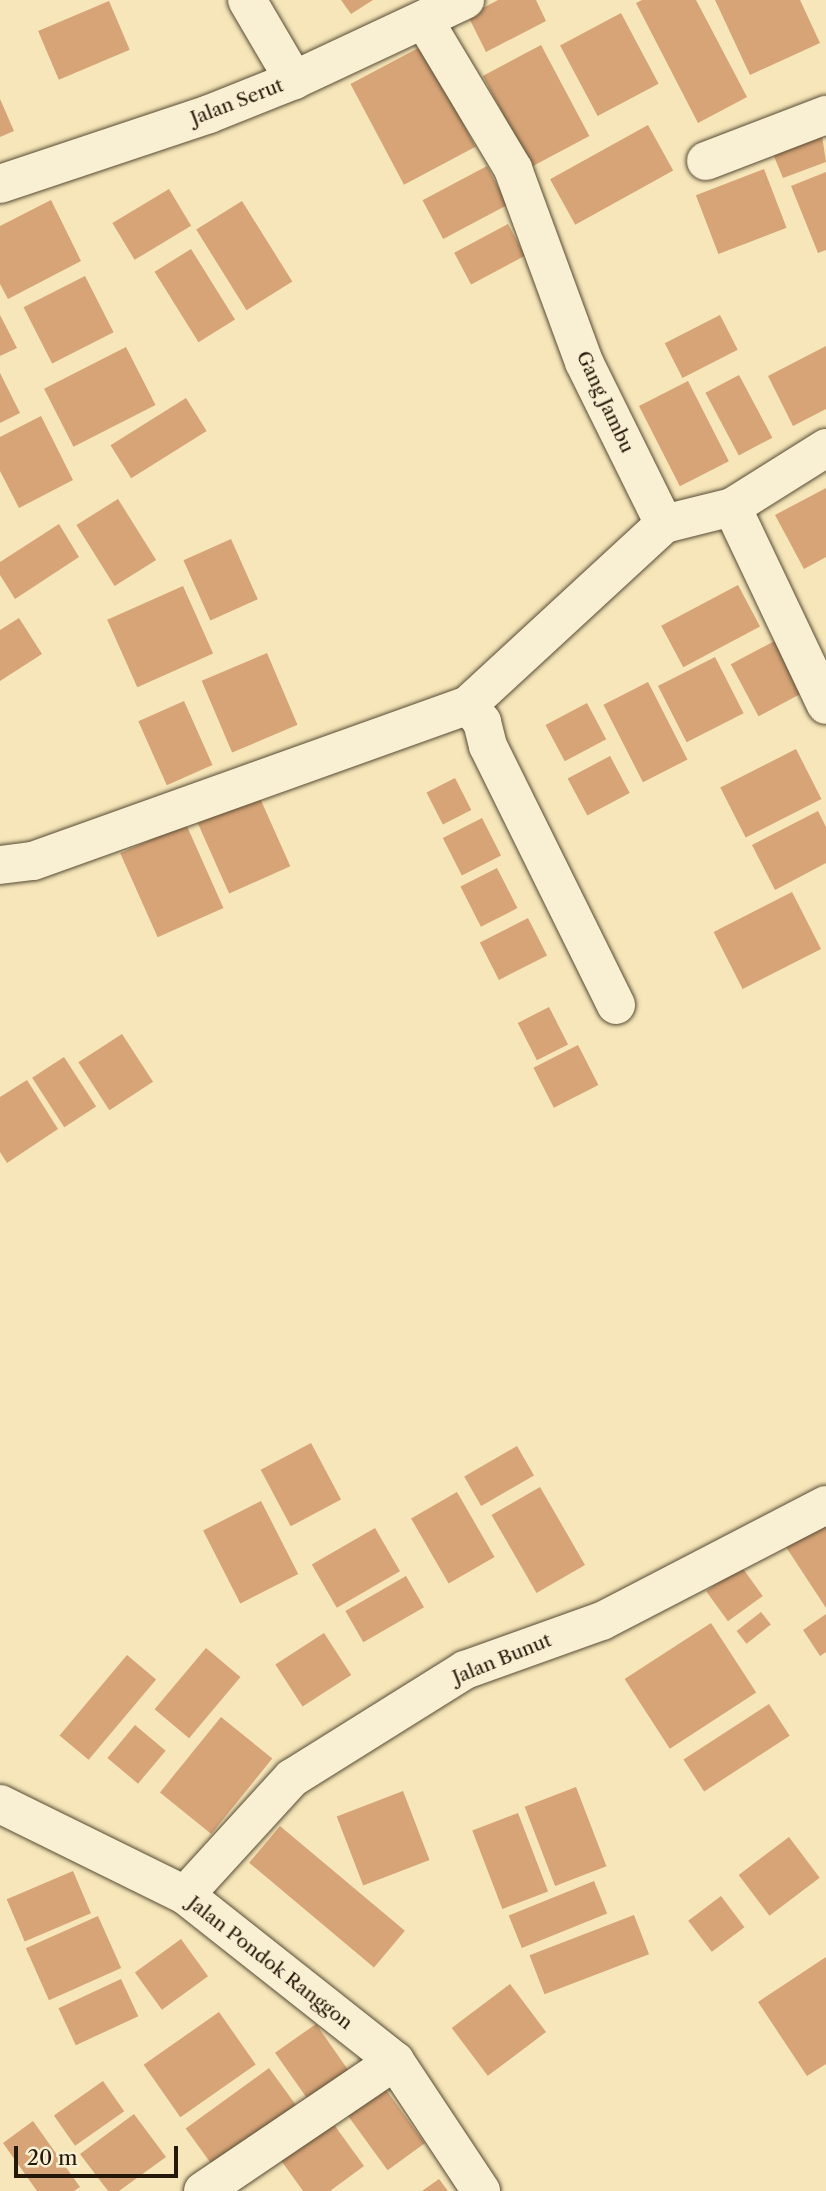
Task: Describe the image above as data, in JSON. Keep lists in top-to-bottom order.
{
  "streets": {
    "street": [
      "Jalan Serut",
      "Gang Jambu",
      "Jalan Bunut",
      "Jalan Pondok Ranggon"
    ]
  },
  "crossings": [
    ["Jalan Serut", "Gang Jambu"],
    ["Jalan Bunut", "Jalan Pondok Ranggon"]
  ],
  "scale_bar": "20 m"
}
